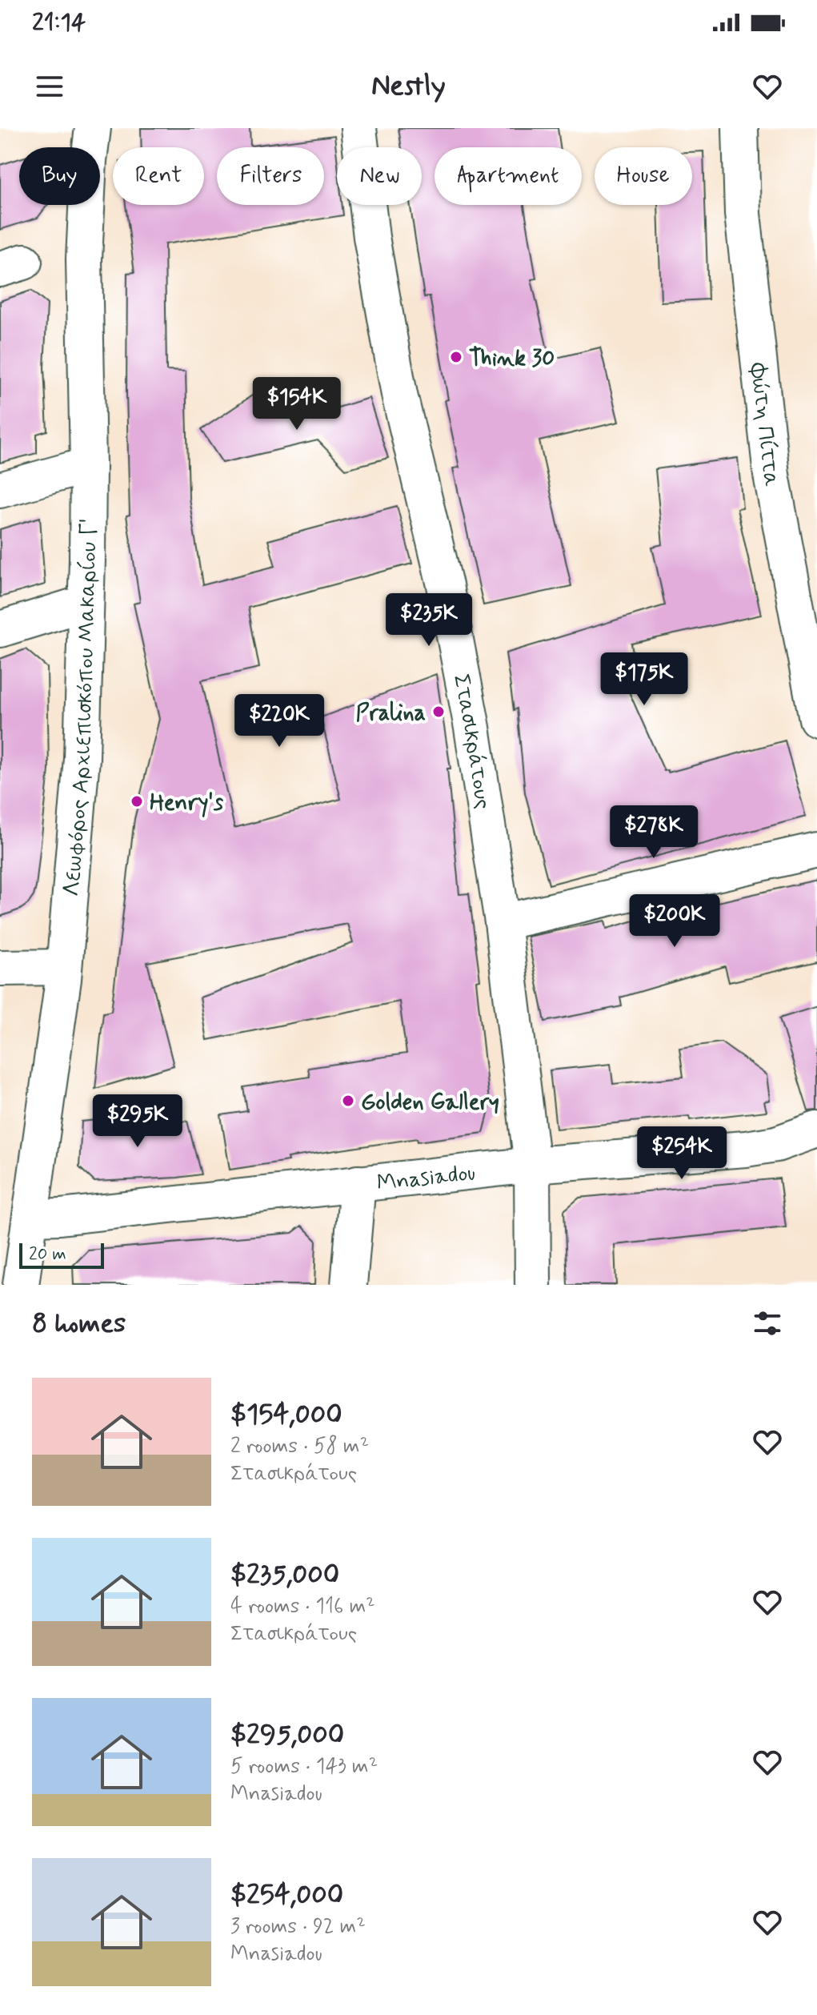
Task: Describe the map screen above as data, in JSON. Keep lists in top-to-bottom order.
{
  "streets": {
    "street": [
      "Φώτη Πίττα",
      "Λεωφόρος Αρχιεπισκόπου Μακαρίου Γ'",
      "Στασικράτους",
      "Mnasiadou"
    ]
  },
  "crossings": [
    ["Λεωφόρος Αρχιεπισκόπου Μακαρίου Γ'", "Mnasiadou"],
    ["Στασικράτους", "Mnasiadou"]
  ],
  "places": [
    "Think 30",
    "Pralina",
    "Henry's",
    "Golden Gallery"
  ],
  "scale_bar": "20 m",
  "page": {
    "status": "21:14",
    "header": "Nestly",
    "chip": [
      "Buy",
      "Rent",
      "Filters",
      "New",
      "Apartment",
      "House"
    ],
    "price": [
      "$154K",
      "$235K",
      "$175K",
      "$220K",
      "$278K",
      "$200K",
      "$295K",
      "$254K"
    ],
    "scale": "20 m",
    "heading": "8 homes",
    "list": [
      {
        "name": "$154,000",
        "note": "2 rooms · 58 m² · Στασικράτους"
      },
      {
        "name": "$235,000",
        "note": "4 rooms · 116 m² · Στασικράτους"
      },
      {
        "name": "$295,000",
        "note": "5 rooms · 143 m² · Mnasiadou"
      },
      {
        "name": "$254,000",
        "note": "3 rooms · 92 m² · Mnasiadou"
      }
    ]
  }
}
